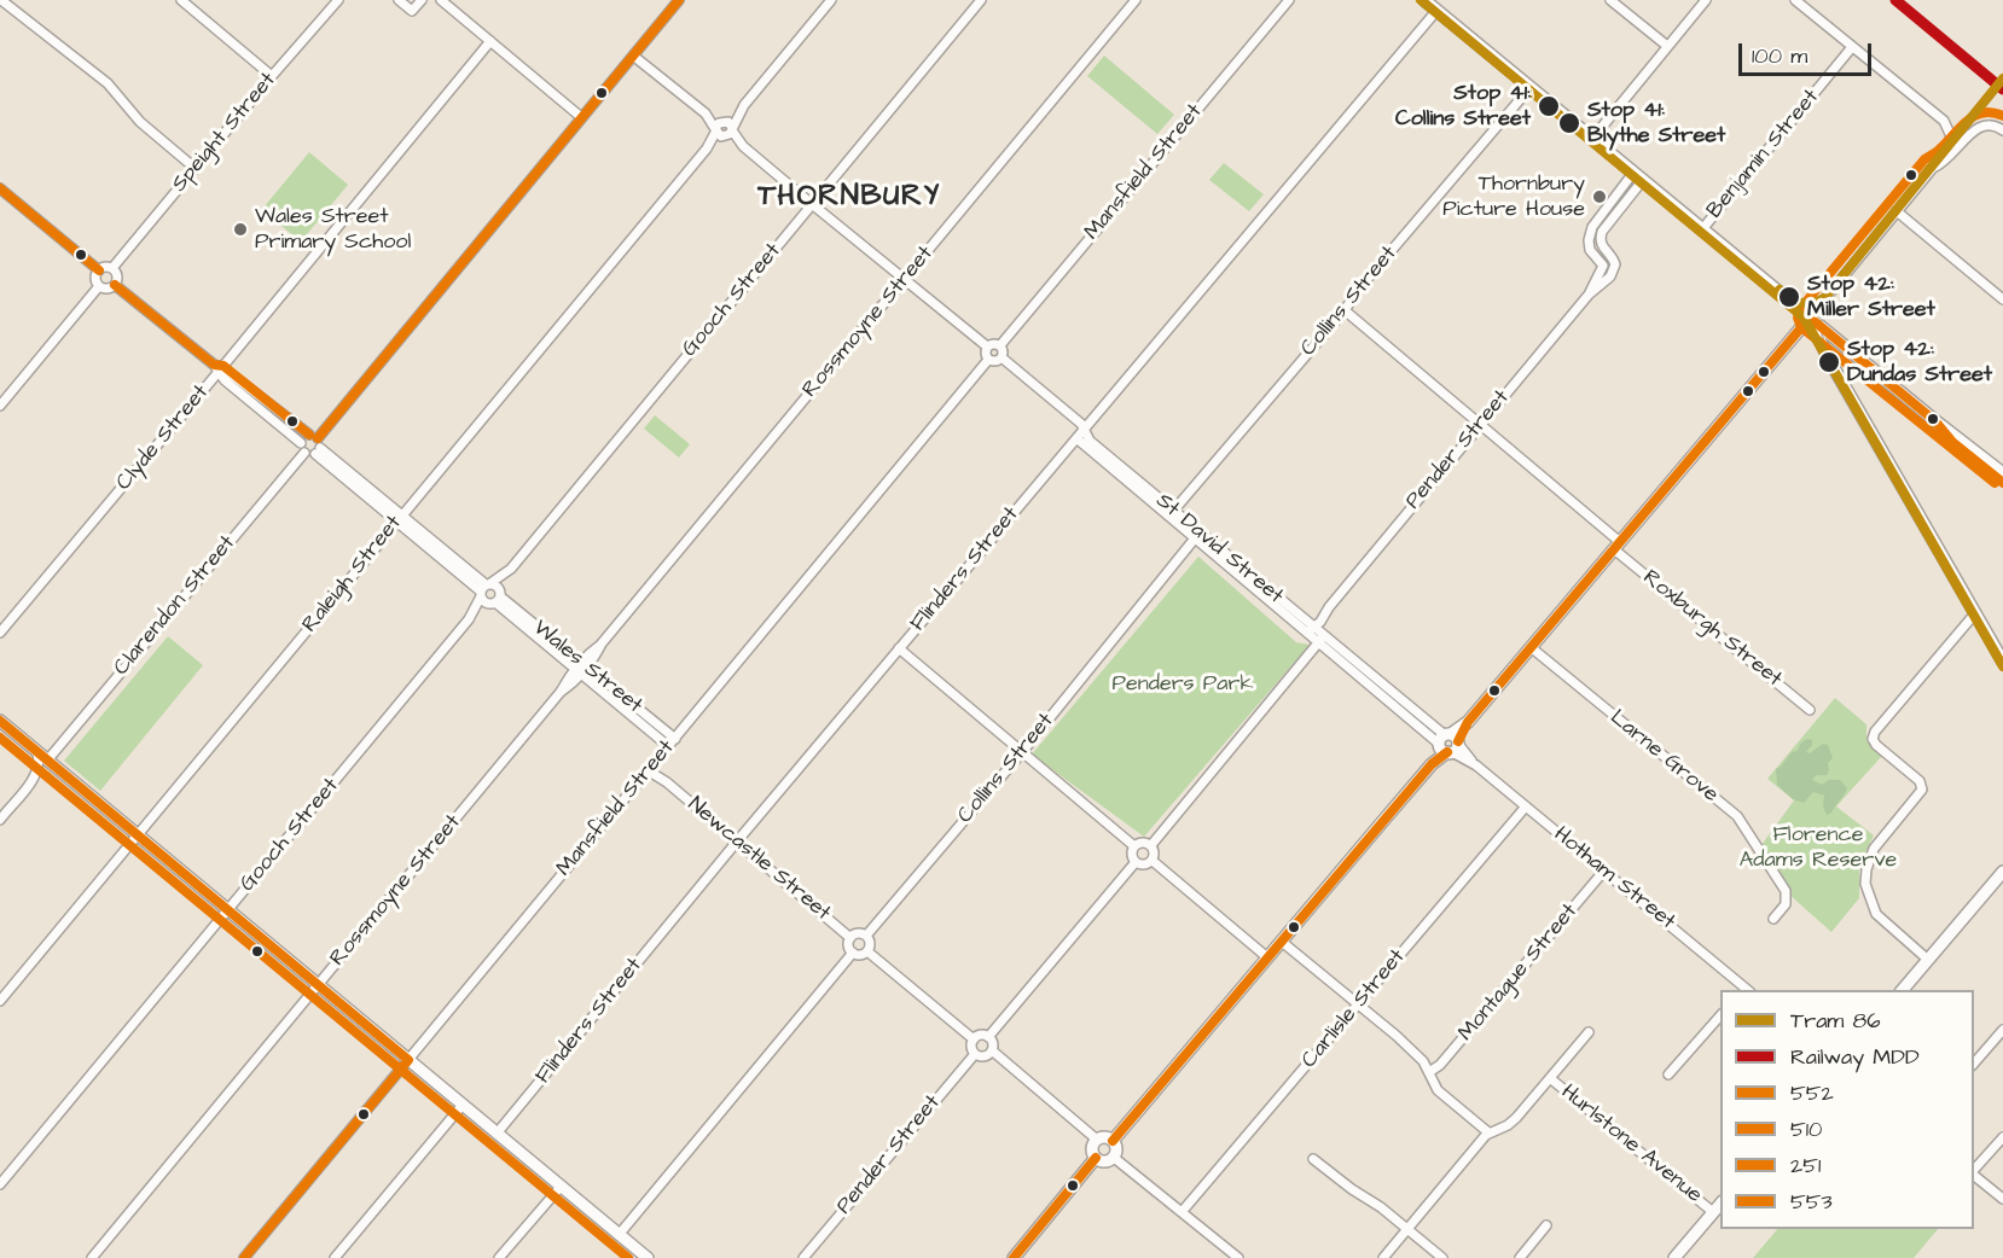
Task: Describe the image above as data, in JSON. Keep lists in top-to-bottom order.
{
  "streets": {
    "street": [
      "Speight Street",
      "Benjamin Street",
      "Mansfield Street",
      "Gooch Street",
      "Collins Street",
      "Rossmoyne Street",
      "Clyde Street",
      "Pender Street",
      "St David Street",
      "Flinders Street",
      "Raleigh Street",
      "Clarendon Street",
      "Roxburgh Street",
      "Wales Street",
      "Larne Grove",
      "Newcastle Street",
      "Hotham Street",
      "Montague Street",
      "Carlisle Street",
      "Hurlstone Avenue"
    ]
  },
  "crossings": [
    ["Mansfield Street", "St David Street"],
    ["Mansfield Street", "Wales Street"],
    ["Mansfield Street", "Newcastle Street"],
    ["Gooch Street", "Wales Street"],
    ["Collins Street", "St David Street"],
    ["Collins Street", "Roxburgh Street"],
    ["Collins Street", "Newcastle Street"],
    ["Rossmoyne Street", "Wales Street"],
    ["Pender Street", "St David Street"],
    ["Pender Street", "Roxburgh Street"],
    ["St David Street", "Flinders Street"],
    ["St David Street", "Hotham Street"],
    ["Flinders Street", "Newcastle Street"],
    ["Hotham Street", "Montague Street"],
    ["Hotham Street", "Carlisle Street"]
  ],
  "districts": ["THORNBURY"],
  "parks": ["Penders Park", "Florence Adams Reserve"],
  "places": [
    "Stop 41: Collins Street",
    "Stop 41: Blythe Street",
    "Thornbury Picture House",
    "Wales Street Primary School",
    "Stop 42: Miller Street",
    "Stop 42: Dundas Street"
  ],
  "lines": [
    "tram line 86",
    "rail line MDD",
    "transit line 510",
    "transit line 553",
    "transit line 552",
    "transit line 251"
  ],
  "legend": [
    "Tram 86",
    "Railway MDD",
    "552",
    "510",
    "251",
    "553"
  ],
  "scale_bar": "100 m"
}
